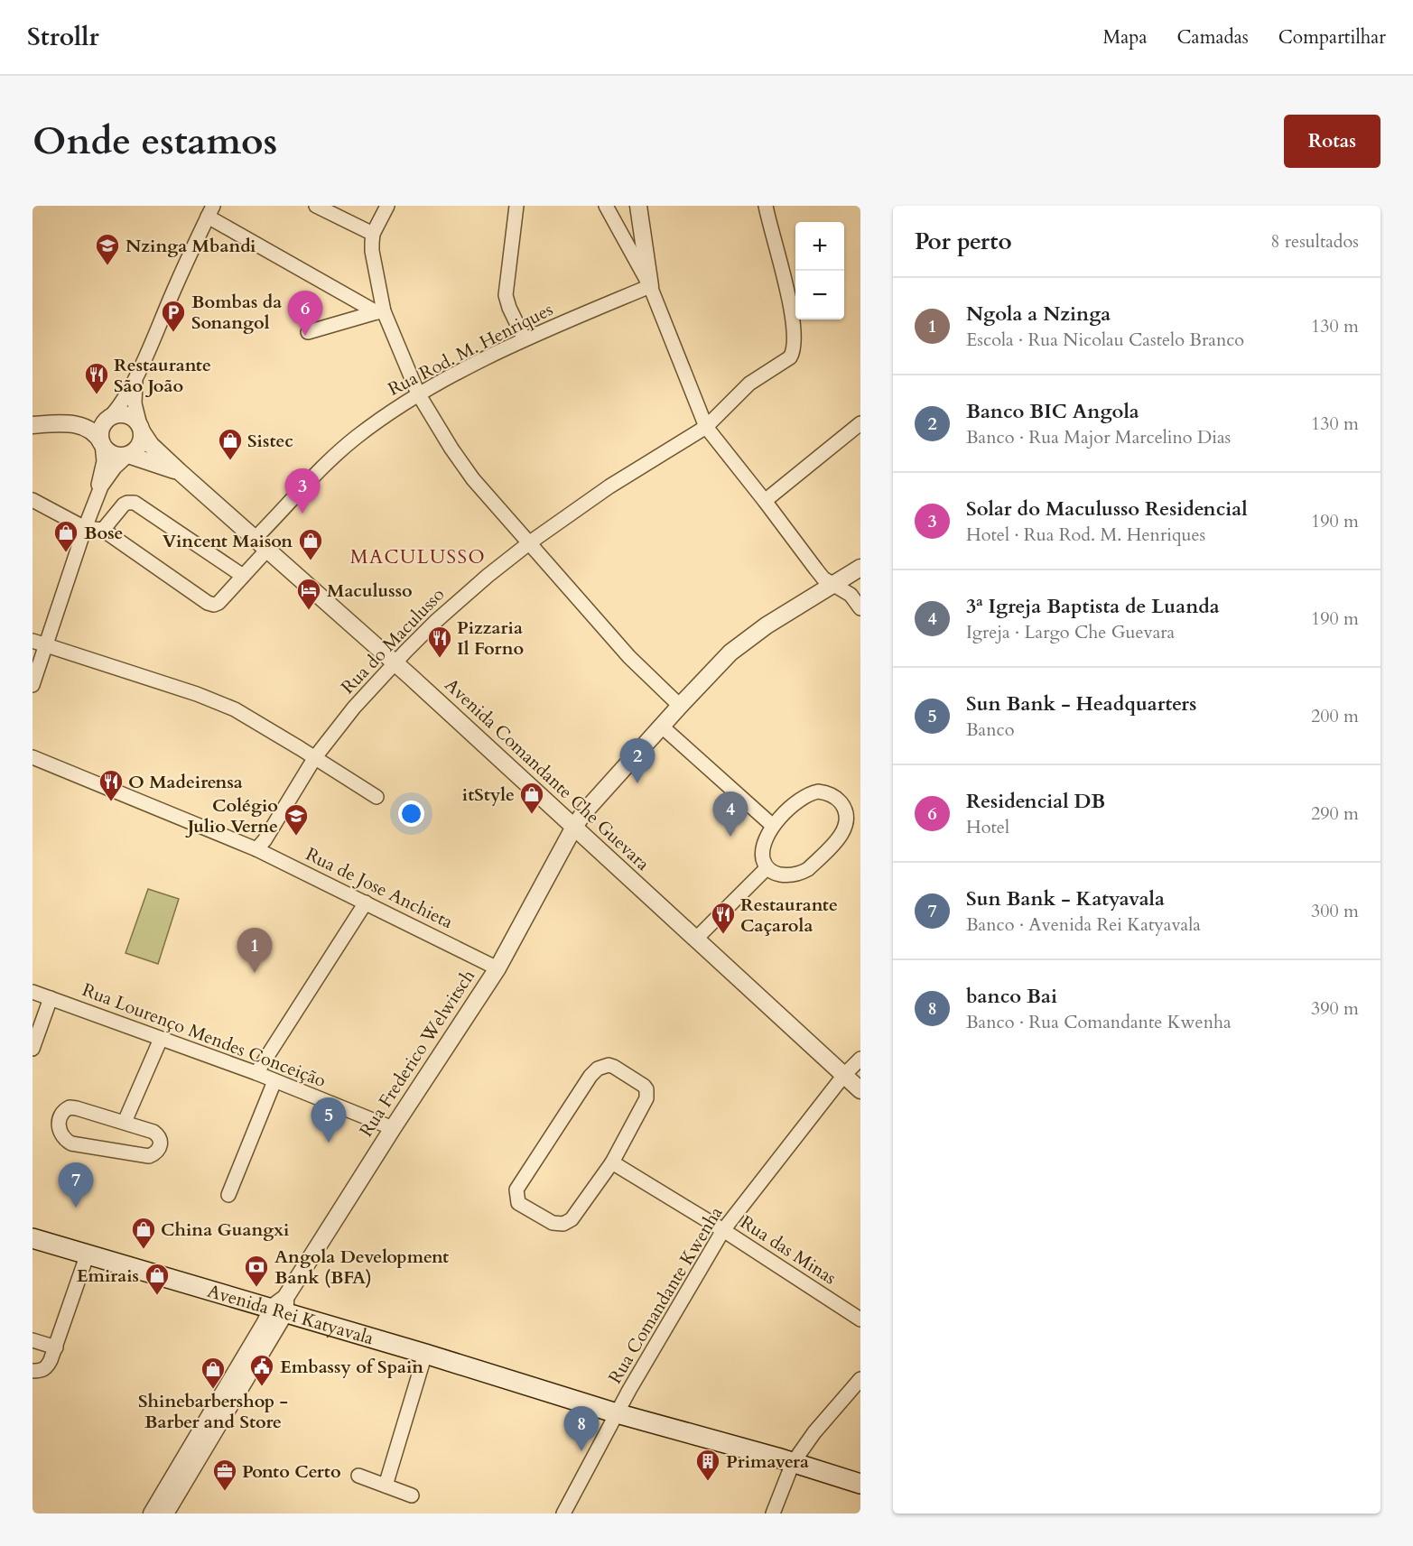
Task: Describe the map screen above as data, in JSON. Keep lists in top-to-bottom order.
{
  "streets": {
    "main road": ["Avenida Rei Katyavala"],
    "street": [
      "Rua Rod. M. Henriques",
      "Rua do Maculusso",
      "Avenida Comandante Che Guevara",
      "Rua de Jose Anchieta",
      "Rua Lourenço Mendes Conceição",
      "Rua Frederico Welwitsch",
      "Rua das Minas",
      "Rua Comandante Kwenha"
    ]
  },
  "crossings": [
    ["Rua Rod. M. Henriques", "Avenida Comandante Che Guevara"],
    ["Rua do Maculusso", "Avenida Comandante Che Guevara"],
    ["Rua do Maculusso", "Rua de Jose Anchieta"],
    ["Avenida Comandante Che Guevara", "Rua Frederico Welwitsch"],
    ["Avenida Comandante Che Guevara", "Rua Comandante Kwenha"],
    ["Rua de Jose Anchieta", "Rua Frederico Welwitsch"],
    ["Rua Lourenço Mendes Conceição", "Rua Frederico Welwitsch"],
    ["Rua Frederico Welwitsch", "Avenida Rei Katyavala"],
    ["Rua das Minas", "Rua Comandante Kwenha"],
    ["Rua Comandante Kwenha", "Avenida Rei Katyavala"]
  ],
  "districts": ["MACULUSSO"],
  "places": {
    "school or university": ["Nzinga Mbandi", "Colégio Julio Verne"],
    "parking": ["Bombas da Sonangol"],
    "restaurant": [
      "Restaurante São João",
      "Pizzaria Il Forno",
      "O Madeirensa",
      "Restaurante Caçarola"
    ],
    "shop": [
      "Sistec",
      "Bose",
      "Vincent Maison",
      "itStyle",
      "China Guangxi",
      "Emirais",
      "Shinebarbershop - Barber and Store"
    ],
    "hotel": ["Maculusso"],
    "bank": ["Angola Development Bank (BFA)"],
    "public building": ["Embassy of Spain"],
    "building": ["Primavera"],
    "office": ["Ponto Certo"]
  },
  "page": {
    "header": "Strollr",
    "nav": ["Mapa", "Camadas", "Compartilhar"],
    "buttons": "Rotas",
    "title": "Onde estamos",
    "heading": ["Por perto", "8 resultados"],
    "map_buttons": ["+", "−"],
    "list": [
      {
        "mark": "1",
        "name": "Ngola a Nzinga",
        "note": "Escola · Rua Nicolau Castelo Branco",
        "value": "130 m"
      },
      {
        "mark": "2",
        "name": "Banco BIC Angola",
        "note": "Banco · Rua Major Marcelino Dias",
        "value": "130 m"
      },
      {
        "mark": "3",
        "name": "Solar do Maculusso Residencial",
        "note": "Hotel · Rua Rod. M. Henriques",
        "value": "190 m"
      },
      {
        "mark": "4",
        "name": "3ª Igreja Baptista de Luanda",
        "note": "Igreja · Largo Che Guevara",
        "value": "190 m"
      },
      {
        "mark": "5",
        "name": "Sun Bank - Headquarters",
        "note": "Banco",
        "value": "200 m"
      },
      {
        "mark": "6",
        "name": "Residencial DB",
        "note": "Hotel",
        "value": "290 m"
      },
      {
        "mark": "7",
        "name": "Sun Bank - Katyavala",
        "note": "Banco · Avenida Rei Katyavala",
        "value": "300 m"
      },
      {
        "mark": "8",
        "name": "banco Bai",
        "note": "Banco · Rua Comandante Kwenha",
        "value": "390 m"
      }
    ],
    "pins": [
      "6",
      "3",
      "2",
      "4",
      "1",
      "5",
      "7",
      "8"
    ]
  }
}
